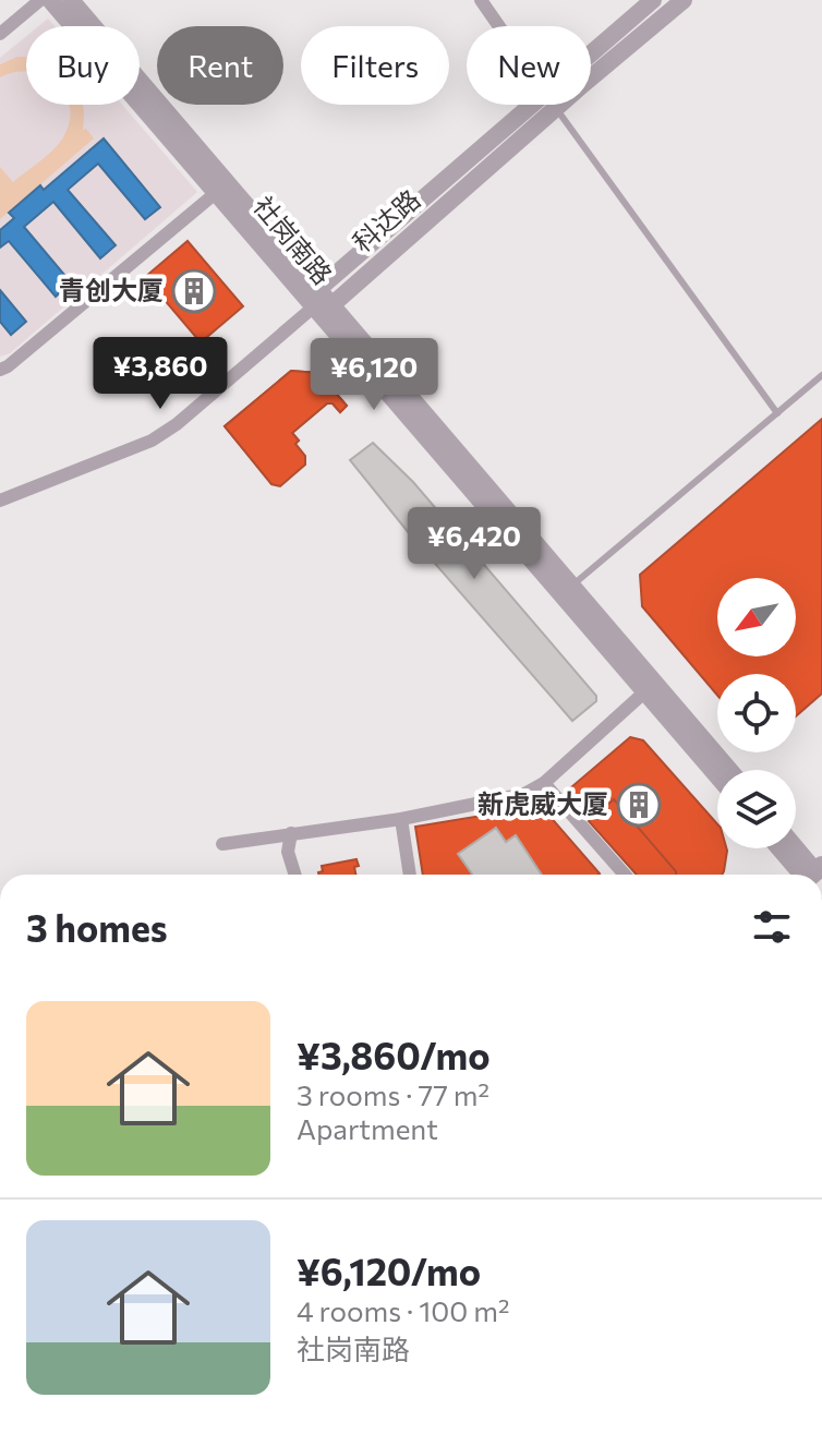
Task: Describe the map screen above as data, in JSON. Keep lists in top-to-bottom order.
{
  "streets": {
    "street": ["科达路", "社岗南路"]
  },
  "crossings": [
    ["科达路", "社岗南路"]
  ],
  "places": {
    "building": ["青创大厦", "新虎威大厦"]
  },
  "north": "bottom left",
  "page": {
    "chip": [
      "Buy",
      "Rent",
      "Filters",
      "New"
    ],
    "price": ["¥3,860", "¥6,120", "¥6,420"],
    "heading": "3 homes",
    "list": [
      {
        "name": "¥3,860/mo",
        "note": "3 rooms · 77 m² · Apartment"
      },
      {
        "name": "¥6,120/mo",
        "note": "4 rooms · 100 m² · 社岗南路"
      }
    ]
  }
}
